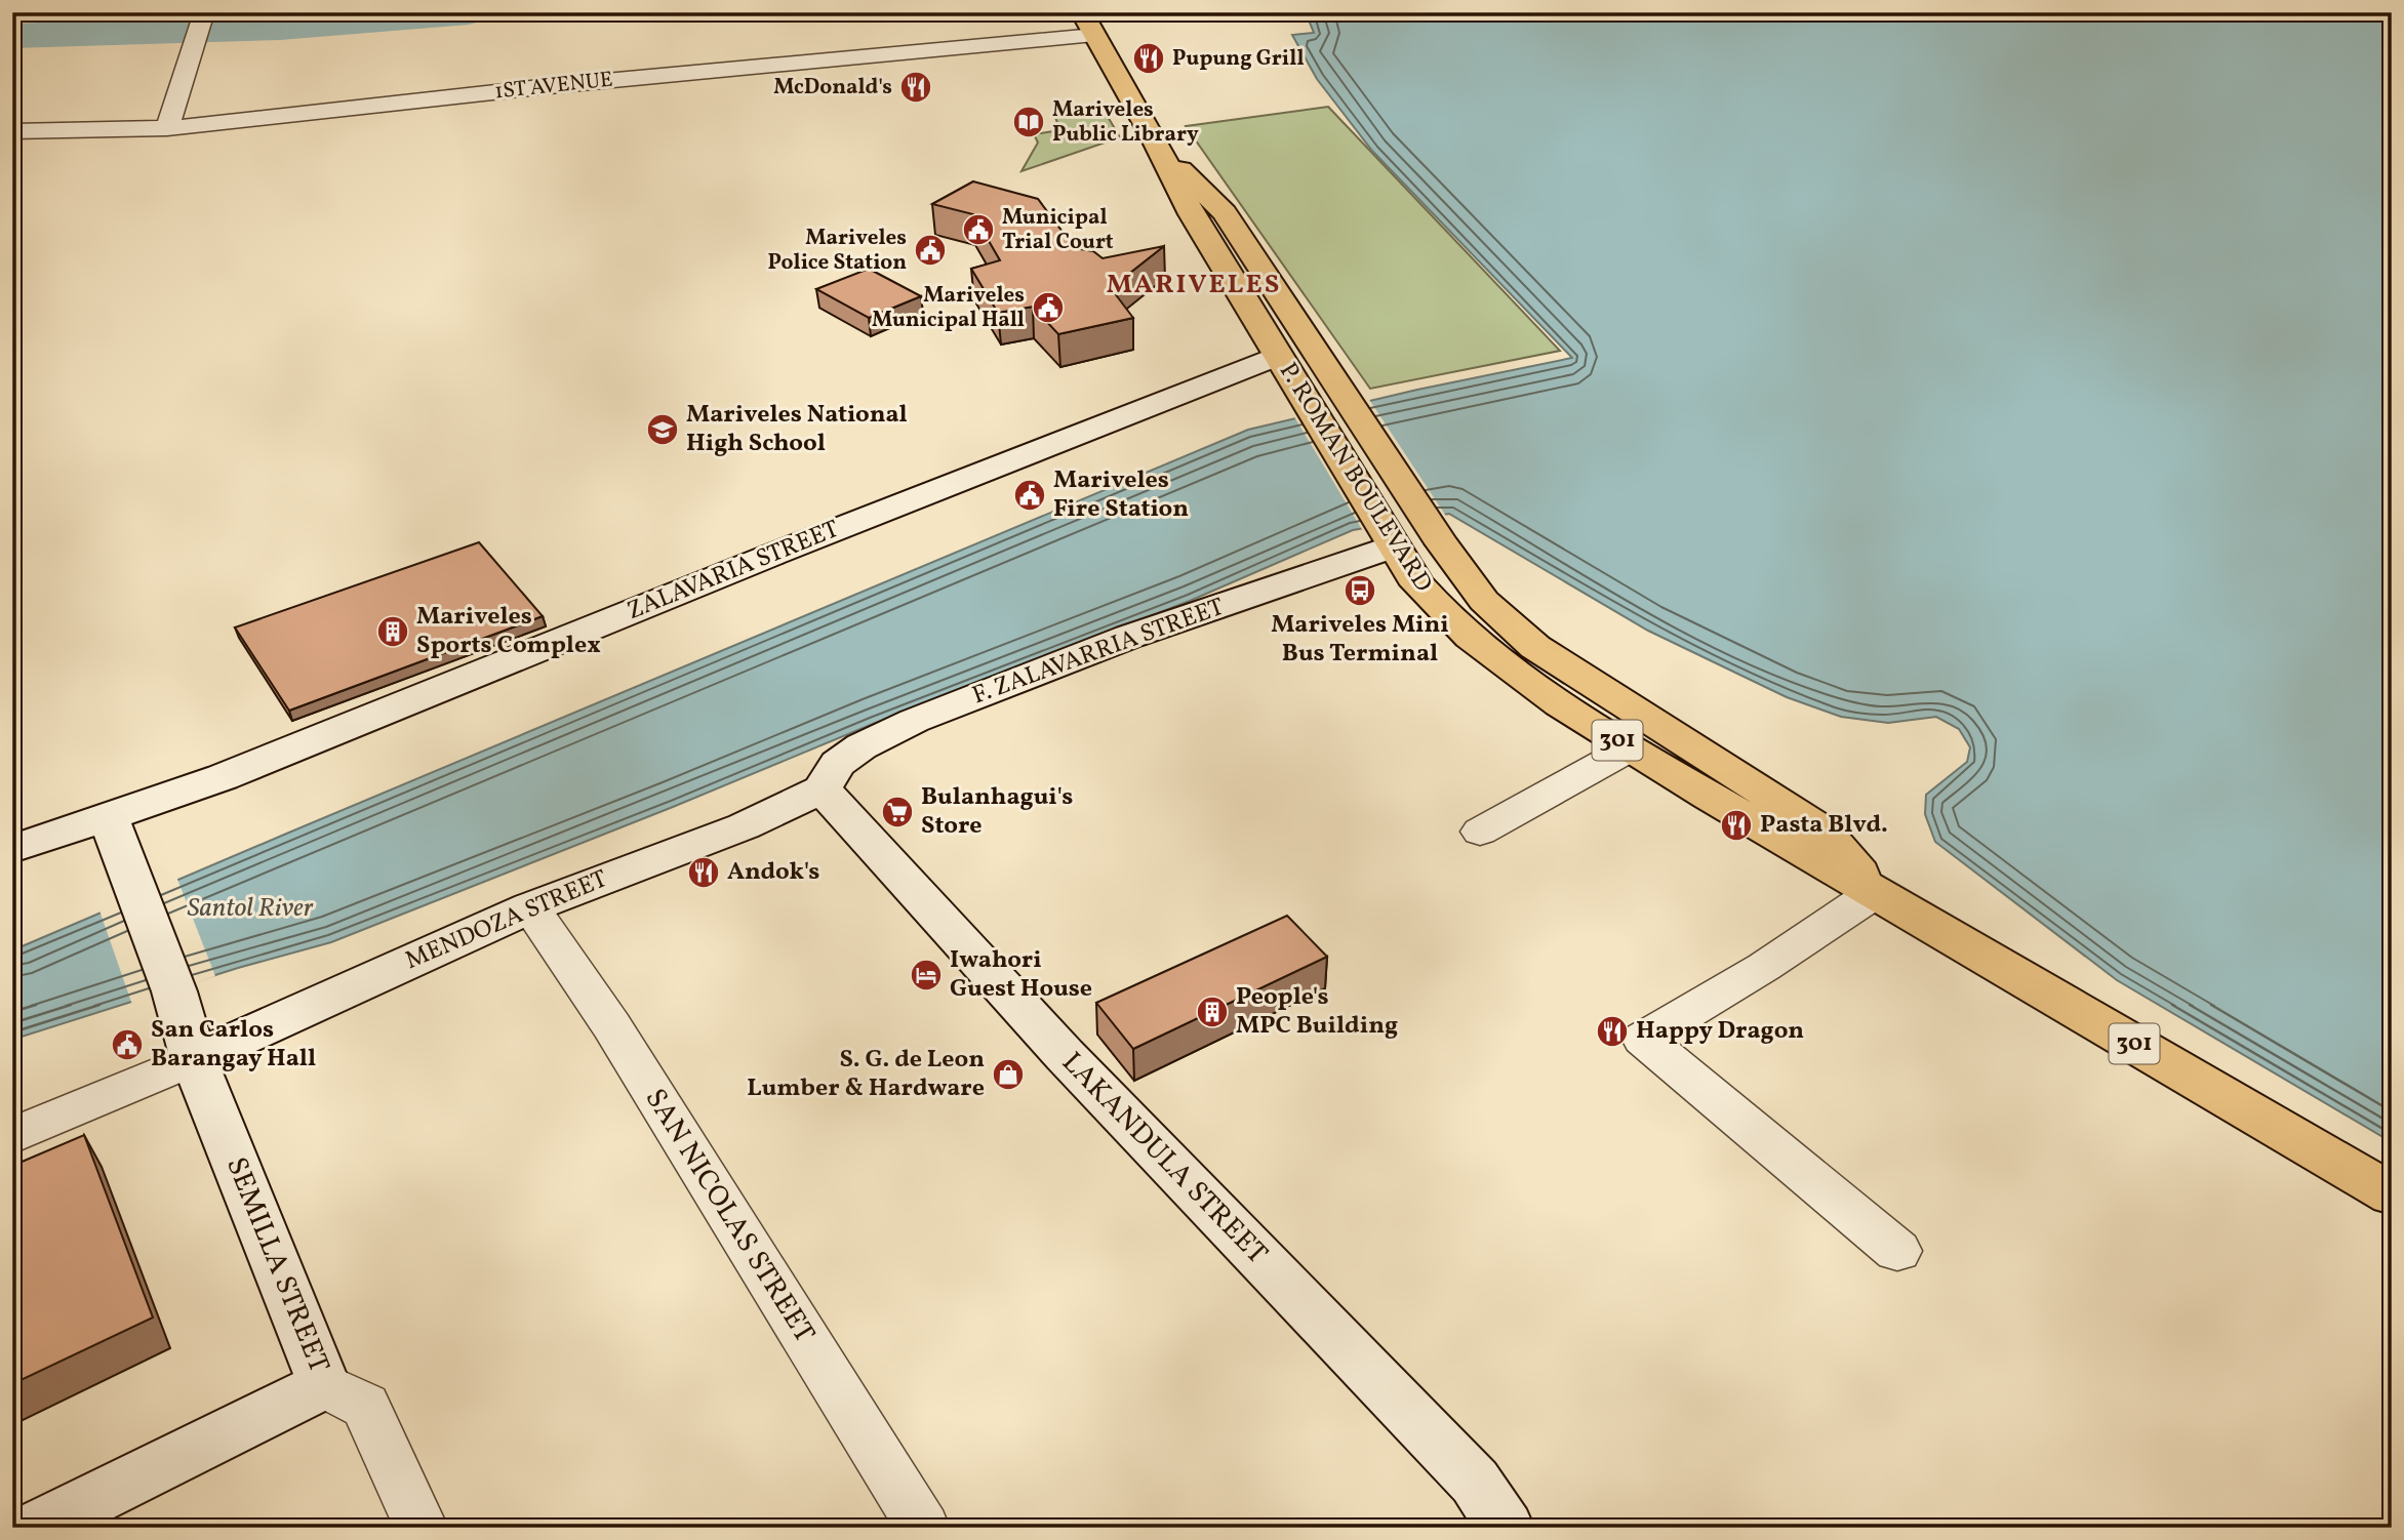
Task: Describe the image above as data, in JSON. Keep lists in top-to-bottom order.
{
  "streets": {
    "main road": ["P. ROMAN BOULEVARD", "301"],
    "street": [
      "1ST AVENUE",
      "ZALAVARIA STREET",
      "F. ZALAVARRIA STREET",
      "MENDOZA STREET",
      "LAKANDULA STREET",
      "SAN NICOLAS STREET",
      "SEMILLA STREET"
    ]
  },
  "crossings": [
    ["1ST AVENUE", "P. ROMAN BOULEVARD"],
    ["P. ROMAN BOULEVARD", "ZALAVARIA STREET"],
    ["P. ROMAN BOULEVARD", "F. ZALAVARRIA STREET"],
    ["ZALAVARIA STREET", "SEMILLA STREET"],
    ["F. ZALAVARRIA STREET", "MENDOZA STREET"],
    ["F. ZALAVARRIA STREET", "LAKANDULA STREET"],
    ["MENDOZA STREET", "LAKANDULA STREET"],
    ["MENDOZA STREET", "SAN NICOLAS STREET"],
    ["MENDOZA STREET", "SEMILLA STREET"]
  ],
  "districts": ["MARIVELES"],
  "water": ["Santol River"],
  "places": {
    "restaurant": [
      "Pupung Grill",
      "McDonald's",
      "Pasta Blvd.",
      "Andok's",
      "Happy Dragon"
    ],
    "library": ["Mariveles Public Library"],
    "public building": [
      "Municipal Trial Court",
      "Mariveles Police Station",
      "Mariveles Municipal Hall",
      "Mariveles Fire Station",
      "San Carlos Barangay Hall"
    ],
    "school or university": ["Mariveles National High School"],
    "bus stop": ["Mariveles Mini Bus Terminal"],
    "building": ["Mariveles Sports Complex", "People's MPC Building"],
    "supermarket": ["Bulanhagui's Store"],
    "hotel": ["Iwahori Guest House"],
    "shop": ["S. G. de Leon Lumber & Hardware"]
  }
}
